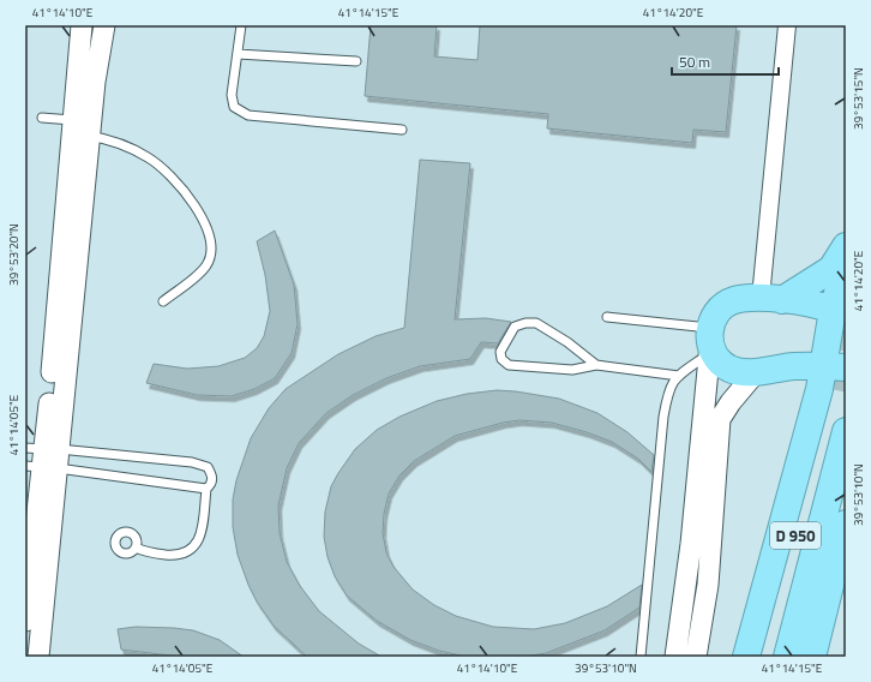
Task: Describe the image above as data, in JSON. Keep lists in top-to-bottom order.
{
  "streets": {
    "highway": ["D 950"]
  },
  "scale_bar": "50 m",
  "coordinates": [
    "41°14'10\"E",
    "41°14'15\"E",
    "41°14'20\"E",
    "39°53'15\"N",
    "39°53'20\"N",
    "41°14'05\"E",
    "39°53'10\"N"
  ]
}
